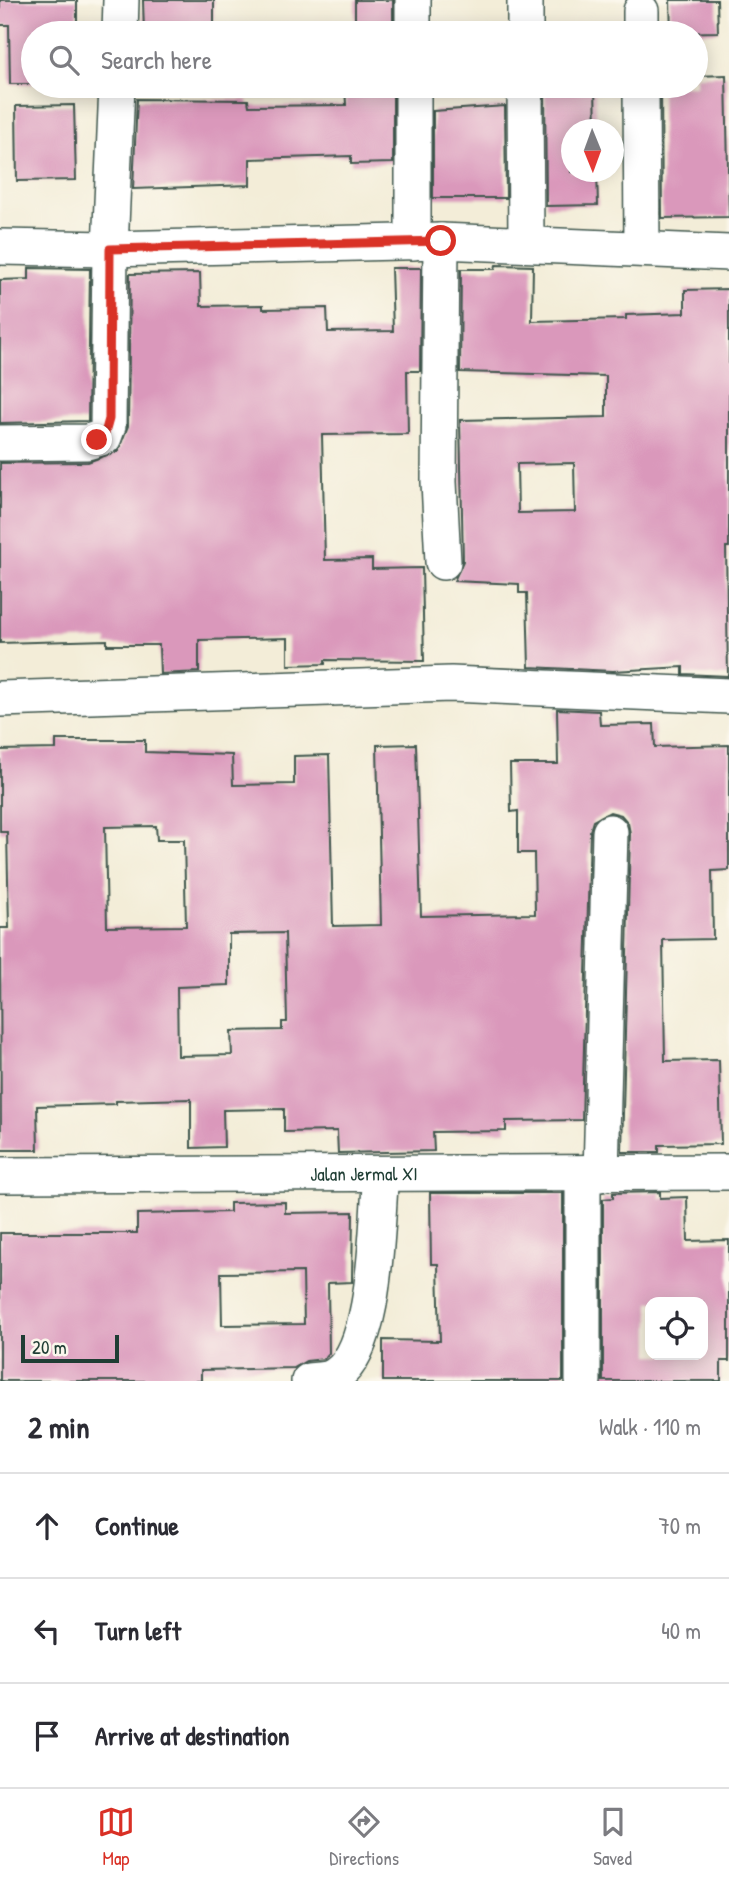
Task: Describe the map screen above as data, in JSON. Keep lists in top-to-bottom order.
{
  "streets": {
    "street": ["Jalan Jermal XI"]
  },
  "scale_bar": "20 m",
  "north": "bottom",
  "page": {
    "search": "Search here",
    "scale": "20 m",
    "heading": ["2 min", "Walk · 110 m"],
    "list": [
      ["Continue", "70 m"],
      ["Turn left", "40 m"],
      "Arrive at destination"
    ],
    "nav": ["Map", "Directions", "Saved"]
  }
}
